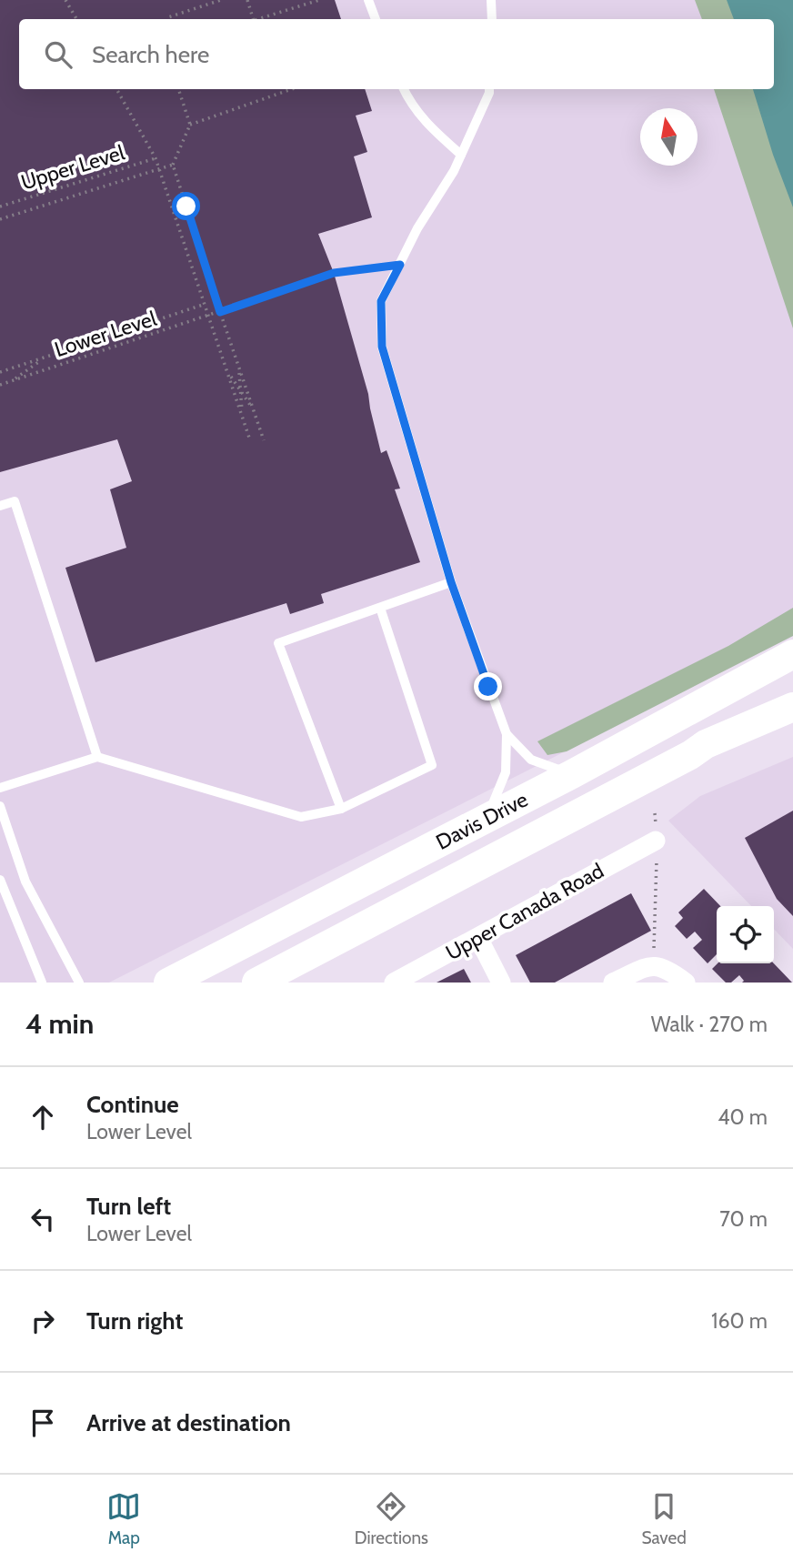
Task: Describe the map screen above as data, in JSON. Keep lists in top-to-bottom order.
{
  "streets": {
    "main road": ["Davis Drive"],
    "street": ["Upper Canada Road"],
    "path": ["Upper Level", "Lower Level"]
  },
  "north": "top",
  "page": {
    "search": "Search here",
    "heading": ["4 min", "Walk · 270 m"],
    "list": [
      ["Continue", "Lower Level", "40 m"],
      ["Turn left", "Lower Level", "70 m"],
      ["Turn right", "160 m"],
      "Arrive at destination"
    ],
    "nav": ["Map", "Directions", "Saved"]
  }
}
